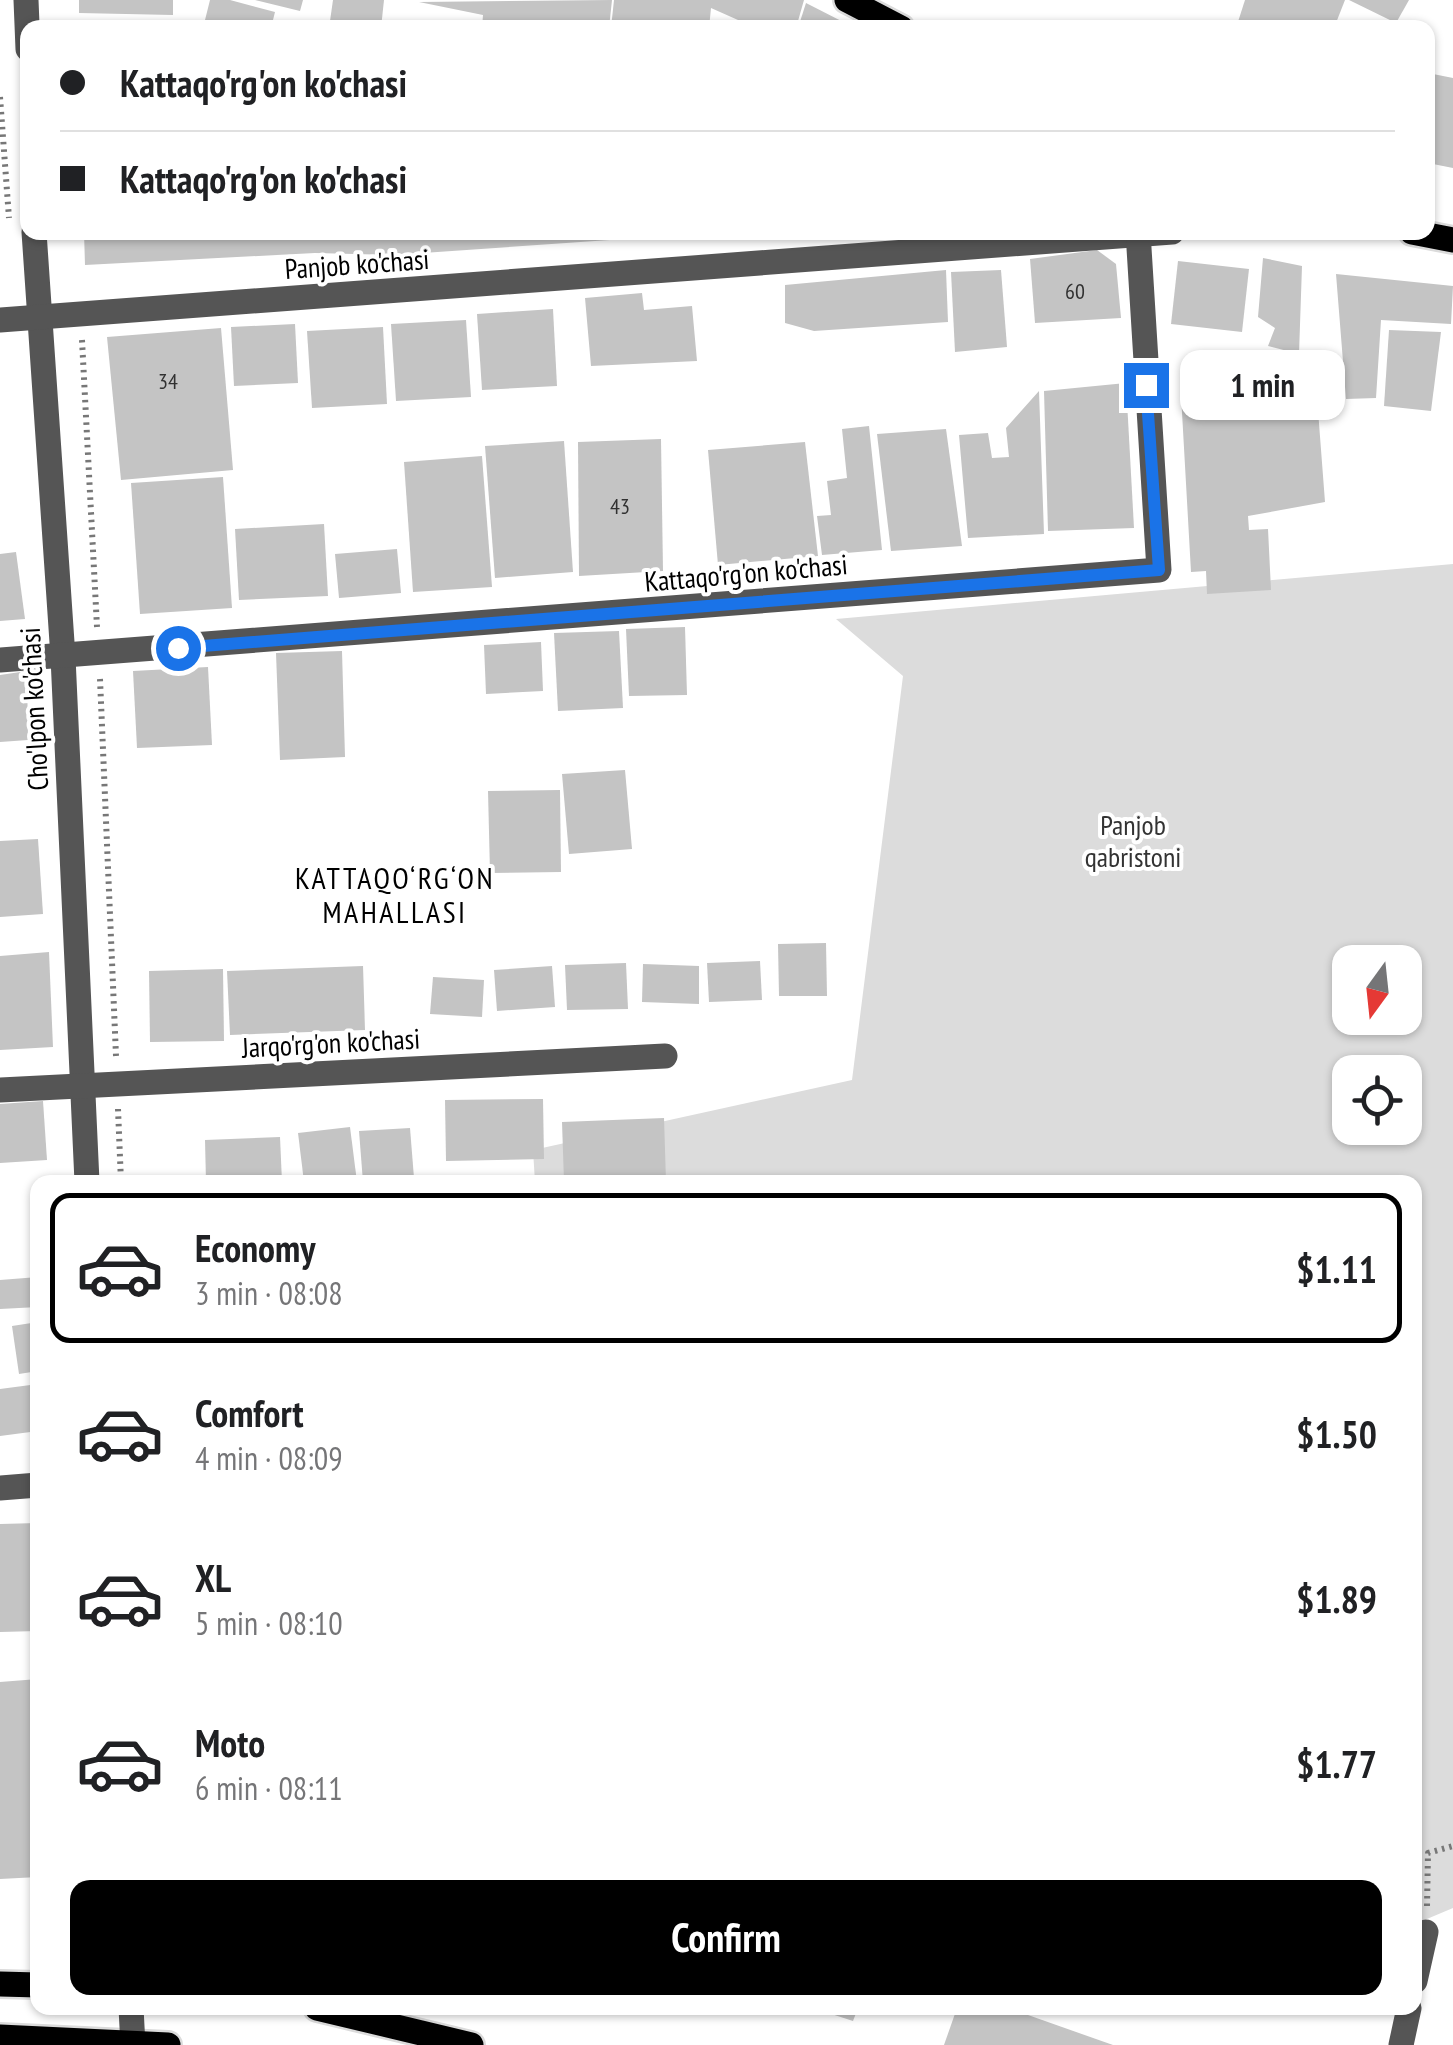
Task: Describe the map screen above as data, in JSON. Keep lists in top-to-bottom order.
{
  "streets": {
    "street": [
      "Panjob ko'chasi",
      "Kattaqo'rg'on ko'chasi",
      "Cho'lpon ko'chasi",
      "Jarqo'rg'on ko'chasi"
    ]
  },
  "crossings": [
    ["Panjob ko'chasi", "Cho'lpon ko'chasi"],
    ["Kattaqo'rg'on ko'chasi", "Cho'lpon ko'chasi"],
    ["Cho'lpon ko'chasi", "Jarqo'rg'on ko'chasi"]
  ],
  "districts": ["KATTAQO‘RG‘ON MAHALLASI"],
  "parks": ["Panjob qabristoni"],
  "house_numbers": ["60", "34", "43"],
  "north": "bottom",
  "page": {
    "banner": ["Kattaqo'rg'on ko'chasi", "Kattaqo'rg'on ko'chasi"],
    "bubble": "1 min",
    "list": [
      {
        "name": "Economy",
        "note": "3 min · 08:08",
        "value": "$1.11"
      },
      {
        "name": "Comfort",
        "note": "4 min · 08:09",
        "value": "$1.50"
      },
      {
        "name": "XL",
        "note": "5 min · 08:10",
        "value": "$1.89"
      },
      {
        "name": "Moto",
        "note": "6 min · 08:11",
        "value": "$1.77"
      }
    ],
    "buttons": "Confirm"
  }
}
